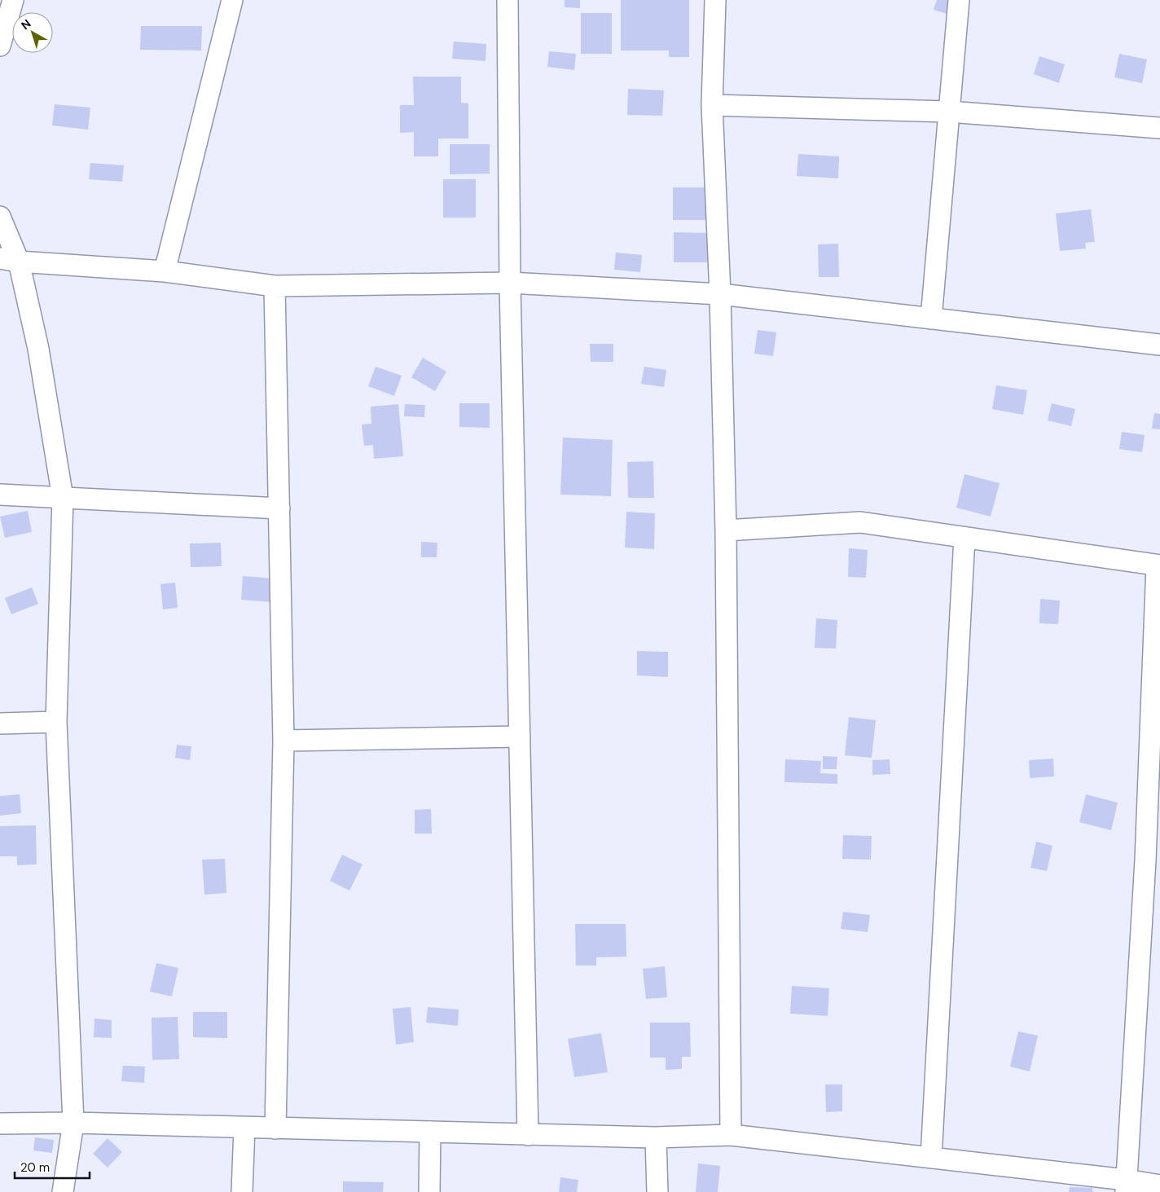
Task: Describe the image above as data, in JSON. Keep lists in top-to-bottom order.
{
  "scale_bar": "20 m",
  "north": "top left"
}
